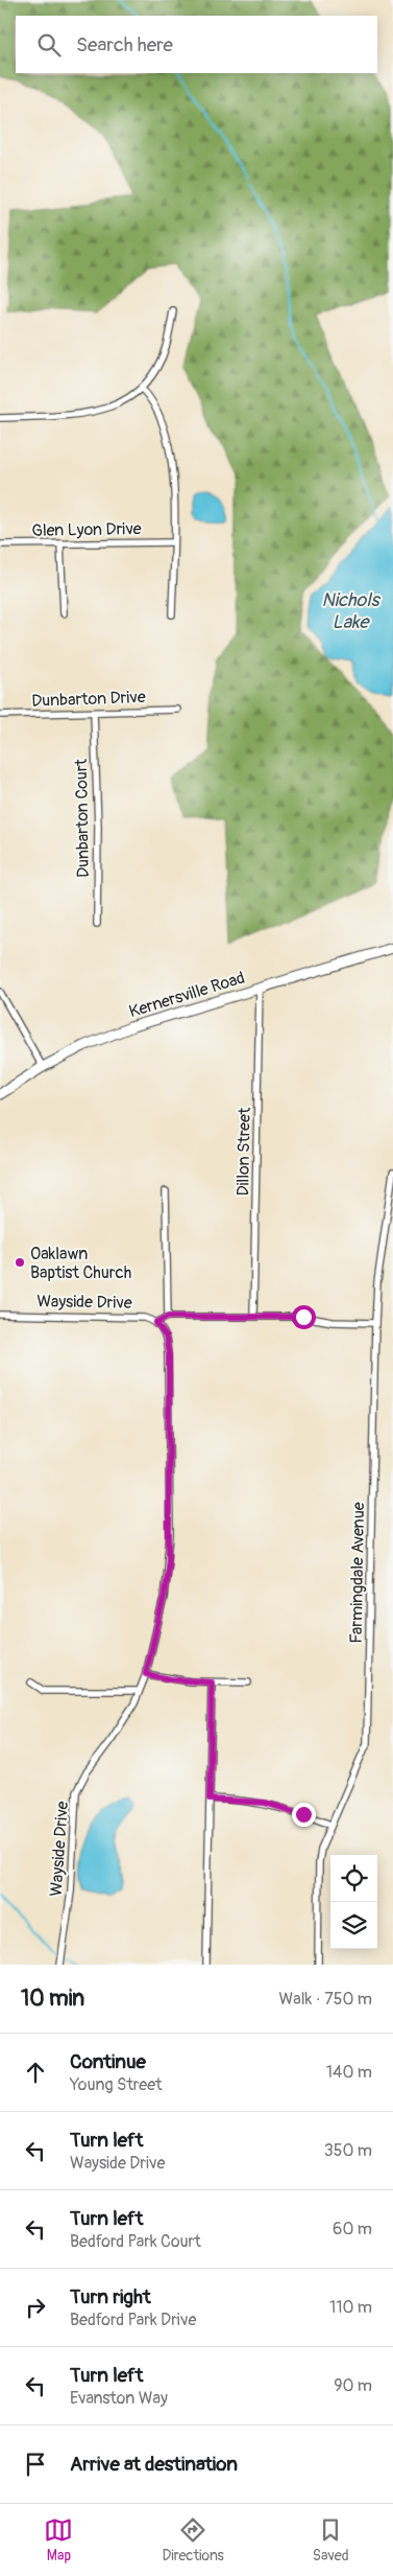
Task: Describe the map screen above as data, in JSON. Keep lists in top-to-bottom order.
{
  "streets": {
    "main road": ["Kernersville Road"],
    "street": [
      "Glen Lyon Drive",
      "Dunbarton Drive",
      "Dunbarton Court",
      "Dillon Street",
      "Wayside Drive",
      "Farmingdale Avenue"
    ]
  },
  "crossings": [
    ["Dunbarton Drive", "Dunbarton Court"],
    ["Kernersville Road", "Dillon Street"]
  ],
  "water": ["Nichols Lake"],
  "places": ["Oaklawn Baptist Church"],
  "page": {
    "search": "Search here",
    "heading": ["10 min", "Walk · 750 m"],
    "list": [
      ["Continue", "Young Street", "140 m"],
      ["Turn left", "Wayside Drive", "350 m"],
      ["Turn left", "Bedford Park Court", "60 m"],
      ["Turn right", "Bedford Park Drive", "110 m"],
      ["Turn left", "Evanston Way", "90 m"],
      "Arrive at destination"
    ],
    "nav": ["Map", "Directions", "Saved"]
  }
}
